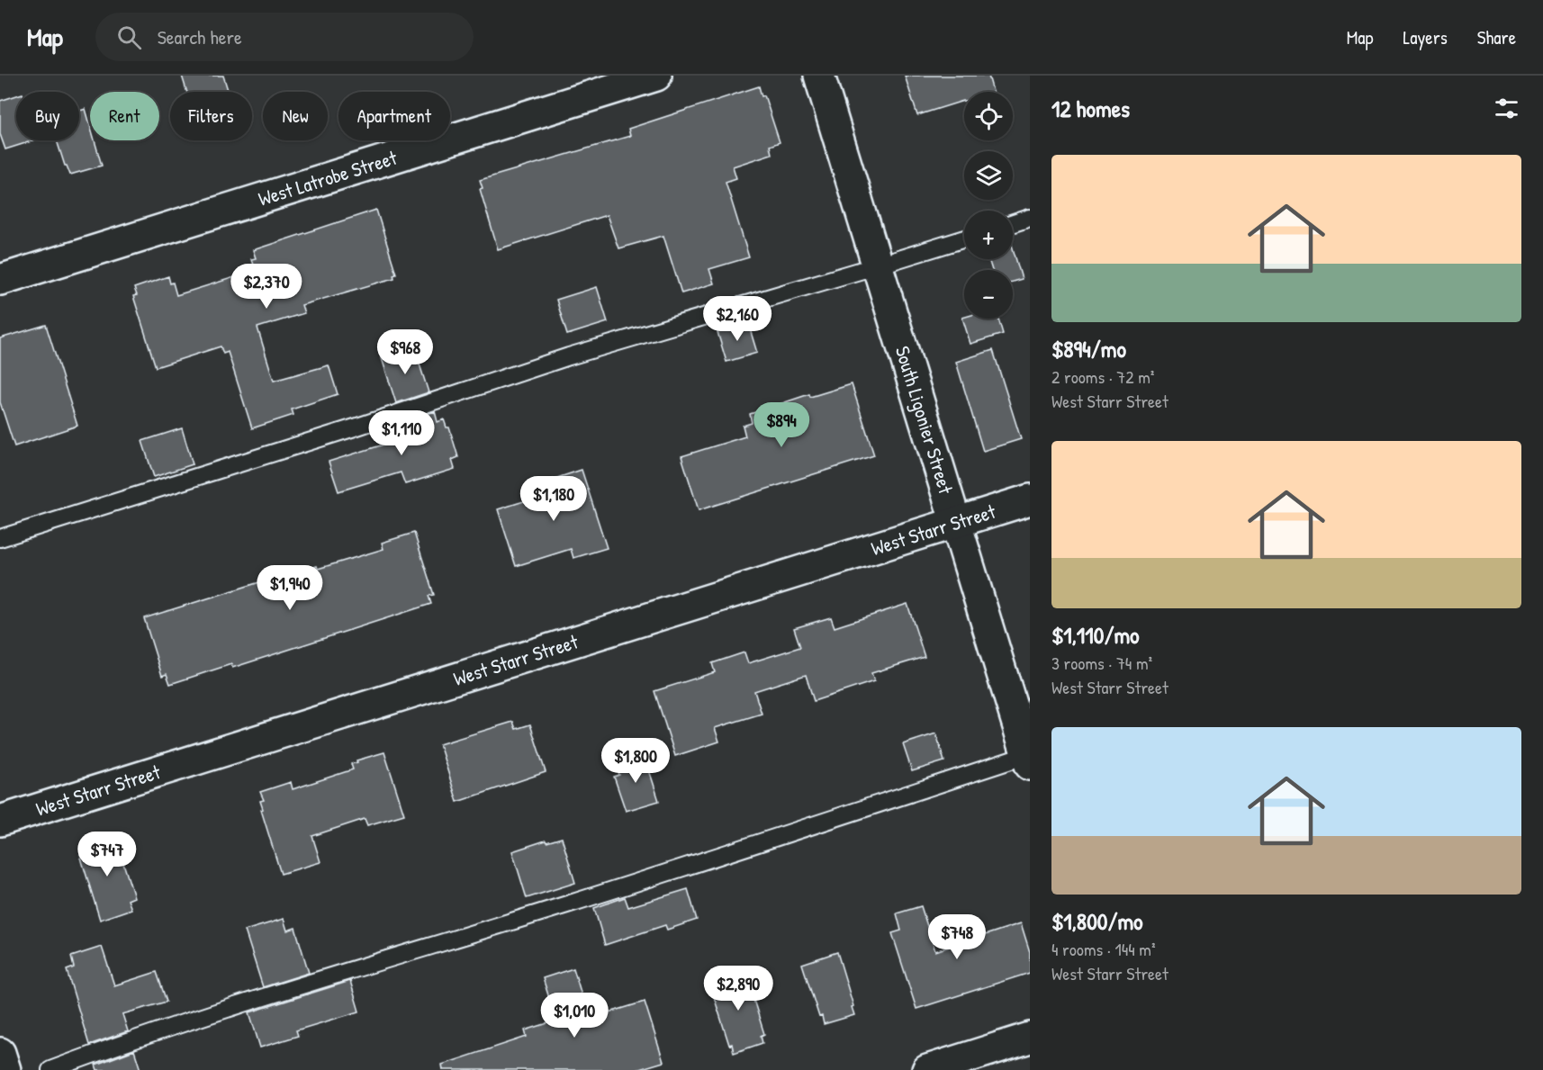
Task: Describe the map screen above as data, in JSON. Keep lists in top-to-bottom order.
{
  "streets": {
    "street": ["West Latrobe Street", "South Ligonier Street", "West Starr Street"]
  },
  "crossings": [
    ["South Ligonier Street", "West Starr Street"]
  ],
  "page": {
    "header": "Map",
    "search": "Search here",
    "nav": ["Map", "Layers", "Share"],
    "heading": "12 homes",
    "map_buttons": ["+", "−"],
    "chip": [
      "Buy",
      "Rent",
      "Filters",
      "New",
      "Apartment"
    ],
    "list": [
      {
        "name": "$894/mo",
        "note": "2 rooms · 72 m² · West Starr Street"
      },
      {
        "name": "$1,110/mo",
        "note": "3 rooms · 74 m² · West Starr Street"
      },
      {
        "name": "$1,800/mo",
        "note": "4 rooms · 144 m² · West Starr Street"
      }
    ],
    "price": [
      "$2,370",
      "$2,160",
      "$968",
      "$894",
      "$1,110",
      "$1,180",
      "$1,940",
      "$1,800",
      "$747",
      "$748",
      "$2,890",
      "$1,010"
    ]
  }
}
